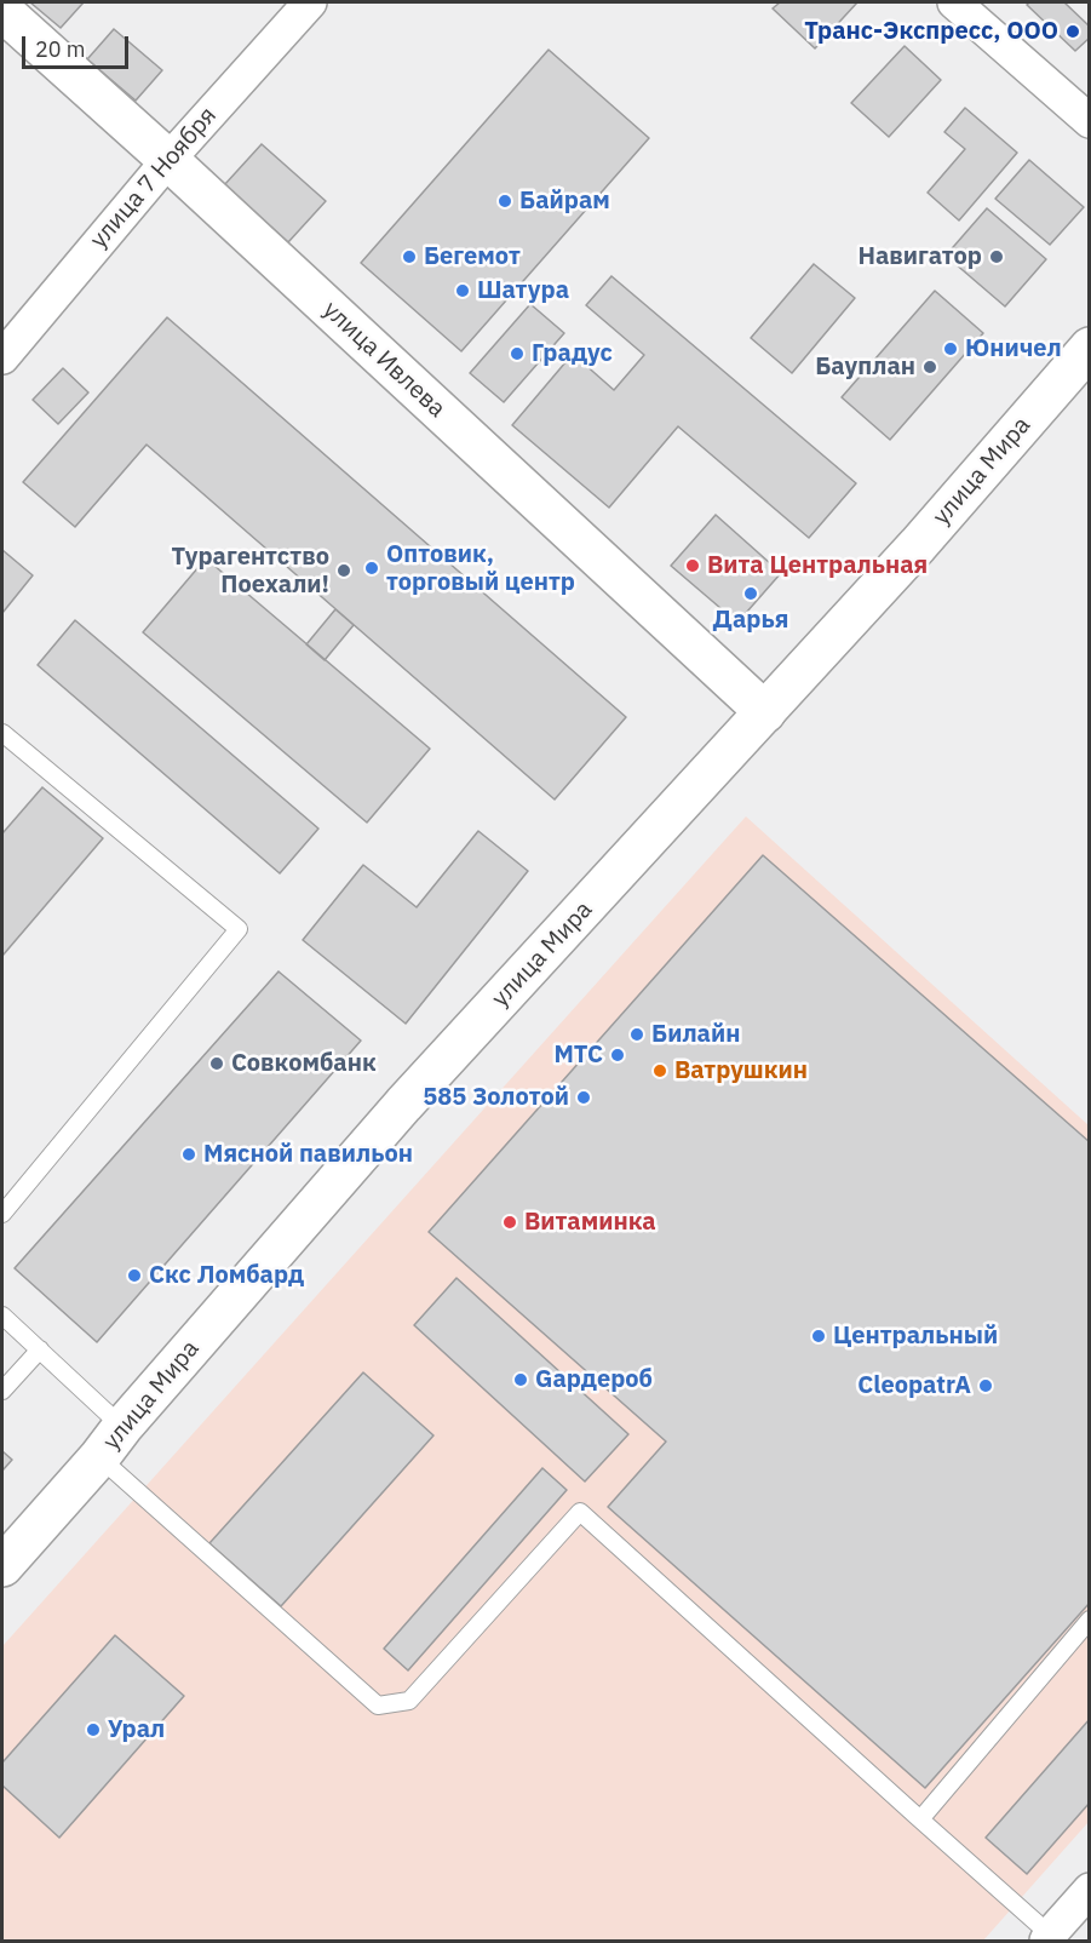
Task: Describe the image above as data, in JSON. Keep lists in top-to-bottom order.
{
  "streets": {
    "main road": ["улица Ивлева", "улица Мира"],
    "street": ["улица 7 Ноября"]
  },
  "crossings": [
    ["улица 7 Ноября", "улица Ивлева"],
    ["улица Ивлева", "улица Мира"]
  ],
  "places": [
    "Транс-Экспресс, ООО",
    "Байрам",
    "Бегемот",
    "Навигатор",
    "Шатура",
    "Юничел",
    "Градус",
    "Бауплан",
    "Вита Центральная",
    "Оптовик, торговый центр",
    "Турагентство Поехали!",
    "Дарья",
    "Билайн",
    "МТС",
    "Совкомбанк",
    "Ватрушкин",
    "585 Золотой",
    "Мясной павильон",
    "Витаминка",
    "Скс Ломбард",
    "Центральный",
    "Gардероб",
    "CleopatrA",
    "Урал"
  ],
  "scale_bar": "20 m"
}
